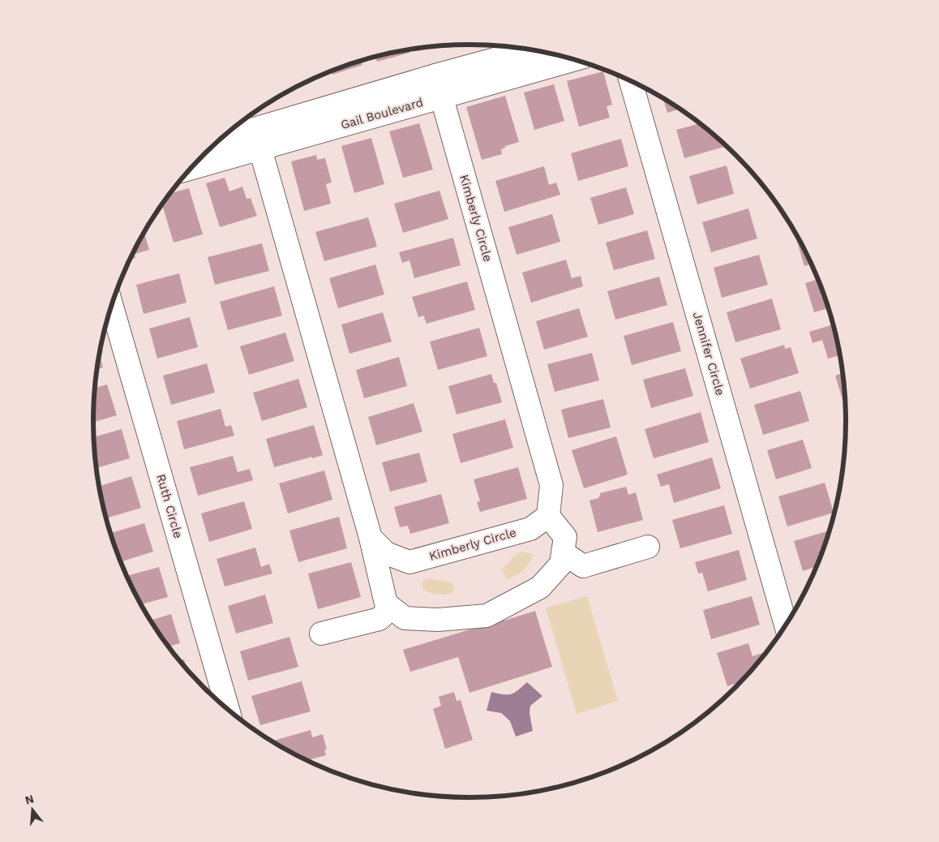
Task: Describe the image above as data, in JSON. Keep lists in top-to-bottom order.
{
  "streets": {
    "street": [
      "Gail Boulevard",
      "Kimberly Circle",
      "Jennifer Circle",
      "Ruth Circle"
    ]
  },
  "crossings": [
    ["Gail Boulevard", "Kimberly Circle"]
  ],
  "north": "top"
}
